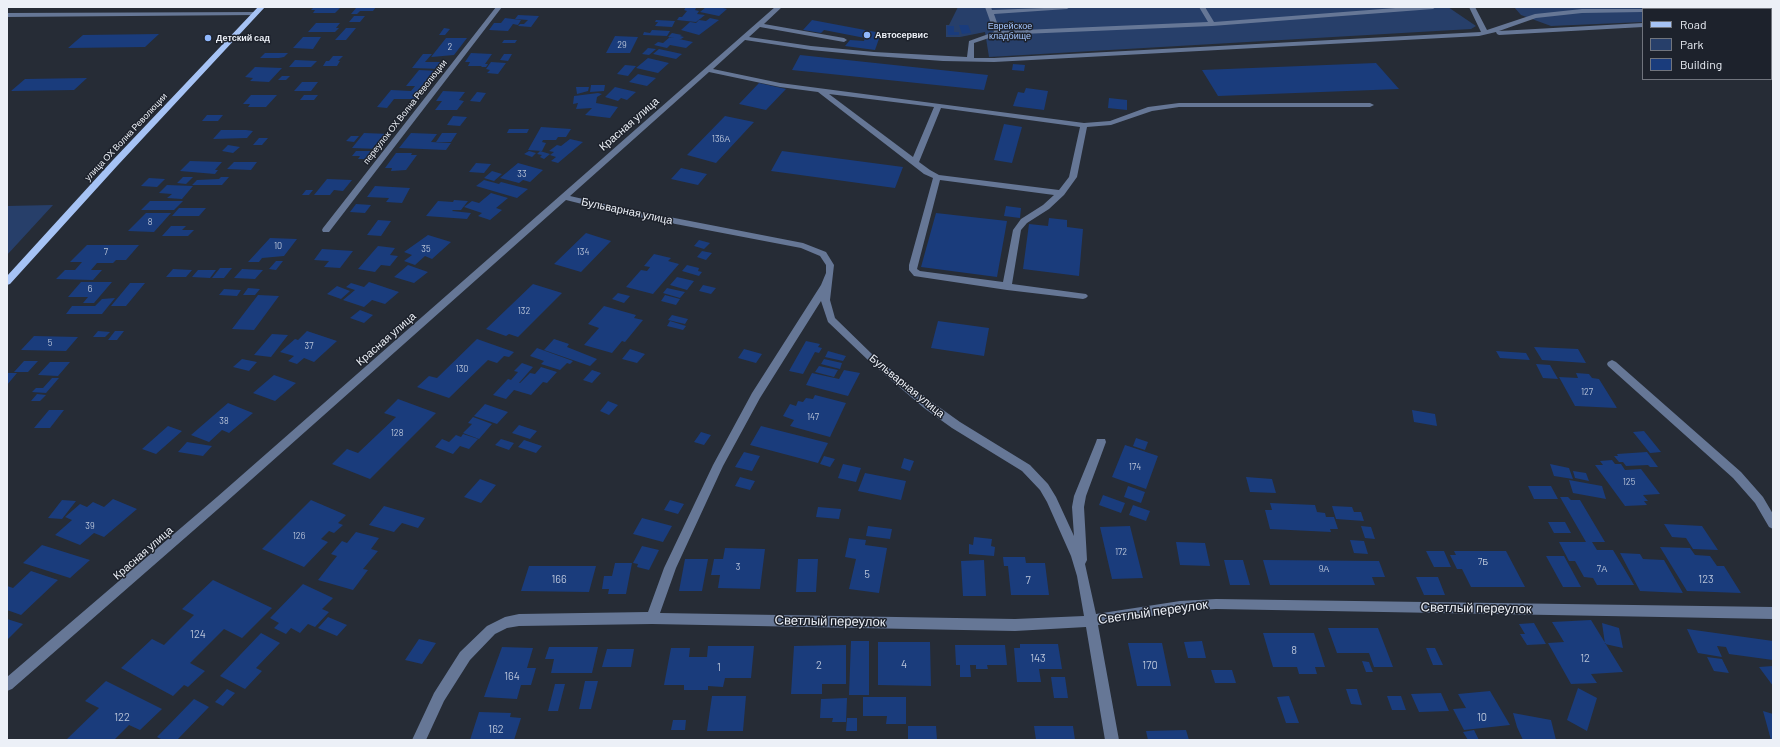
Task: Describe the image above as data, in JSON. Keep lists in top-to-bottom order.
{
  "streets": {
    "main road": ["улица ОХ Волна Революции"],
    "street": [
      "переулок ОХ Волна Революции",
      "Красная улица",
      "Бульварная улица",
      "Светлый переулок"
    ]
  },
  "crossings": [
    ["Красная улица", "Бульварная улица"],
    ["Бульварная улица", "Светлый переулок"]
  ],
  "parks": ["Еврейское кладбище"],
  "places": ["Автосервис", "Детский сад"],
  "house_numbers": [
    "29",
    "2",
    "136А",
    "33",
    "8",
    "10",
    "35",
    "7",
    "134",
    "6",
    "132",
    "5",
    "37",
    "130",
    "127",
    "147",
    "38",
    "128",
    "174",
    "125",
    "39",
    "126",
    "172",
    "7Б",
    "3",
    "9А",
    "7А",
    "5",
    "166",
    "123",
    "7",
    "124",
    "8",
    "143",
    "12",
    "4",
    "2",
    "170",
    "1",
    "164",
    "122",
    "10",
    "162"
  ],
  "legend": ["Road", "Park", "Building"]
}
